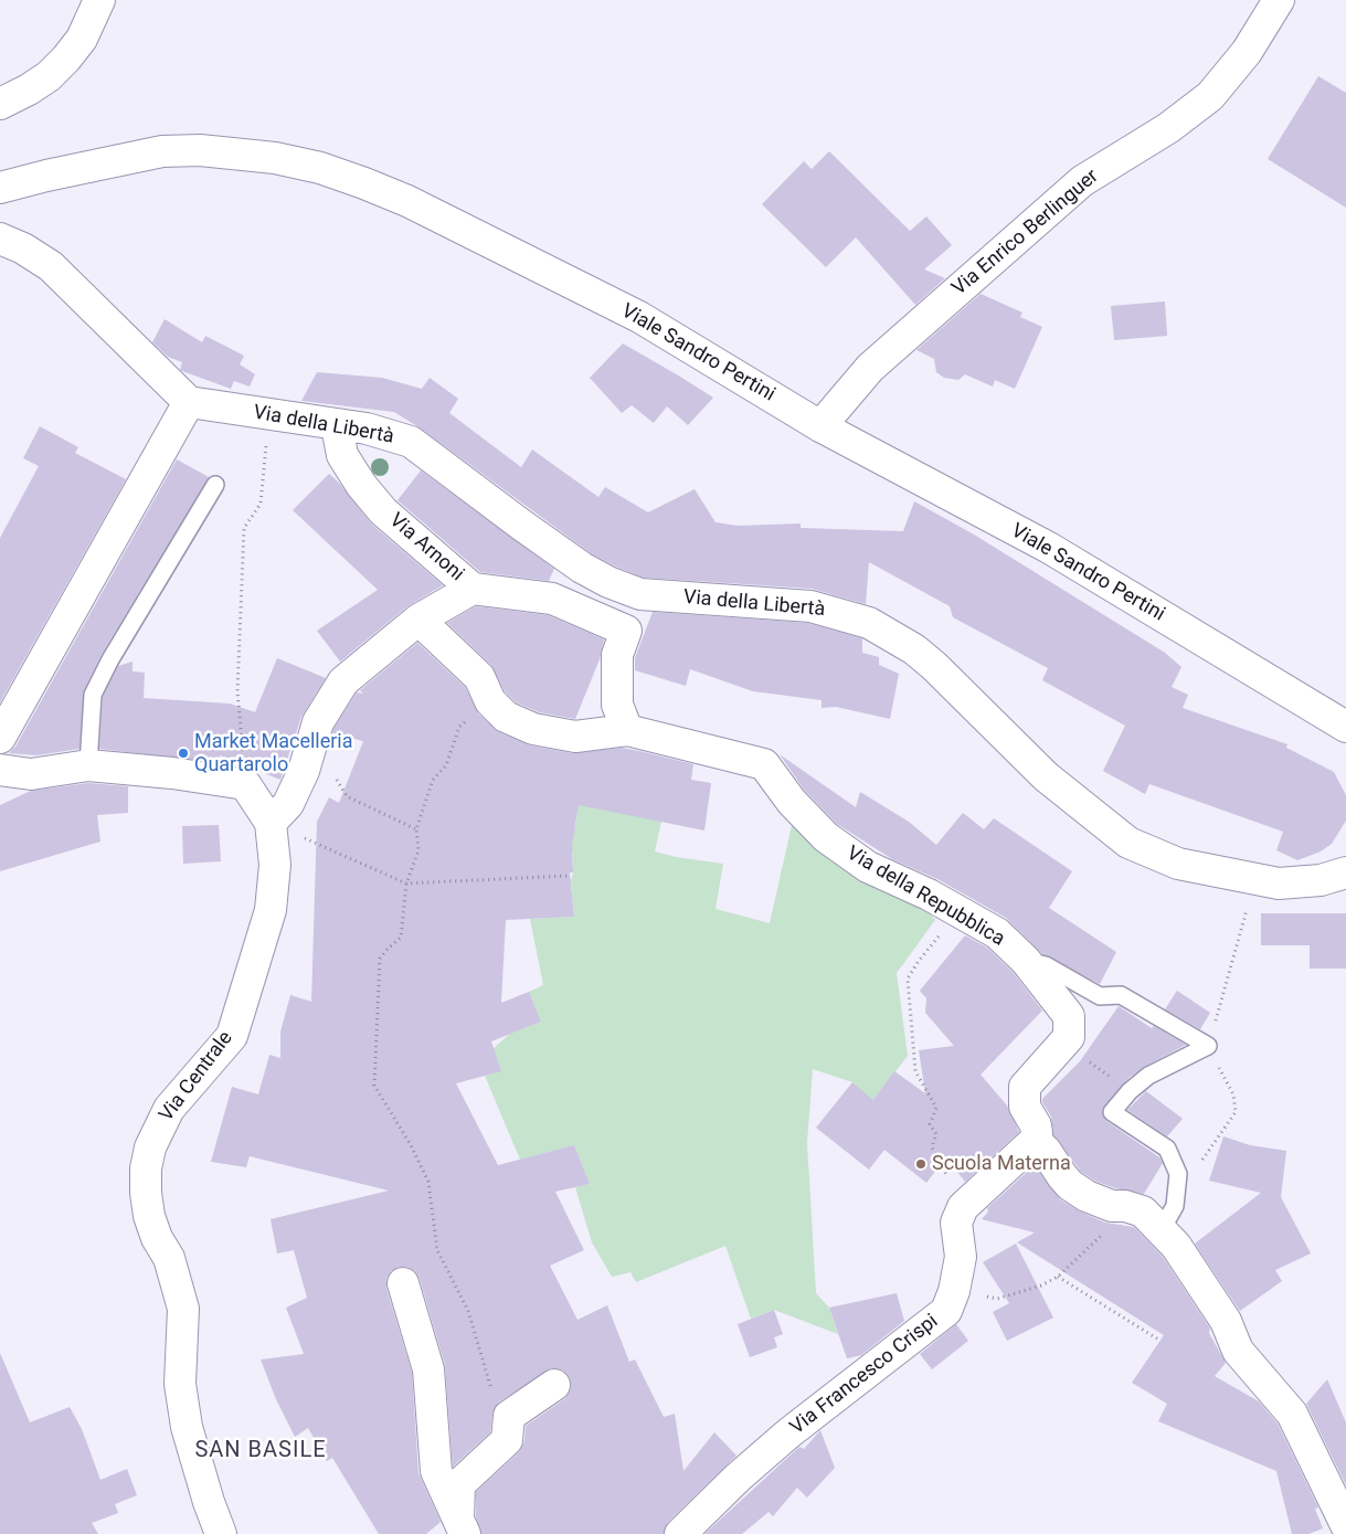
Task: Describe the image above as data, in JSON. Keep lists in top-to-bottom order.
{
  "streets": {
    "street": [
      "Via Enrico Berlinguer",
      "Viale Sandro Pertini",
      "Via della Libertà",
      "Via Arnoni",
      "Via della Repubblica",
      "Via Centrale",
      "Via Francesco Crispi"
    ]
  },
  "crossings": [
    ["Via Enrico Berlinguer", "Viale Sandro Pertini"],
    ["Via della Libertà", "Via Arnoni"],
    ["Via Arnoni", "Via della Repubblica"]
  ],
  "districts": ["SAN BASILE"],
  "places": ["Market Macelleria Quartarolo", "Scuola Materna"]
}
